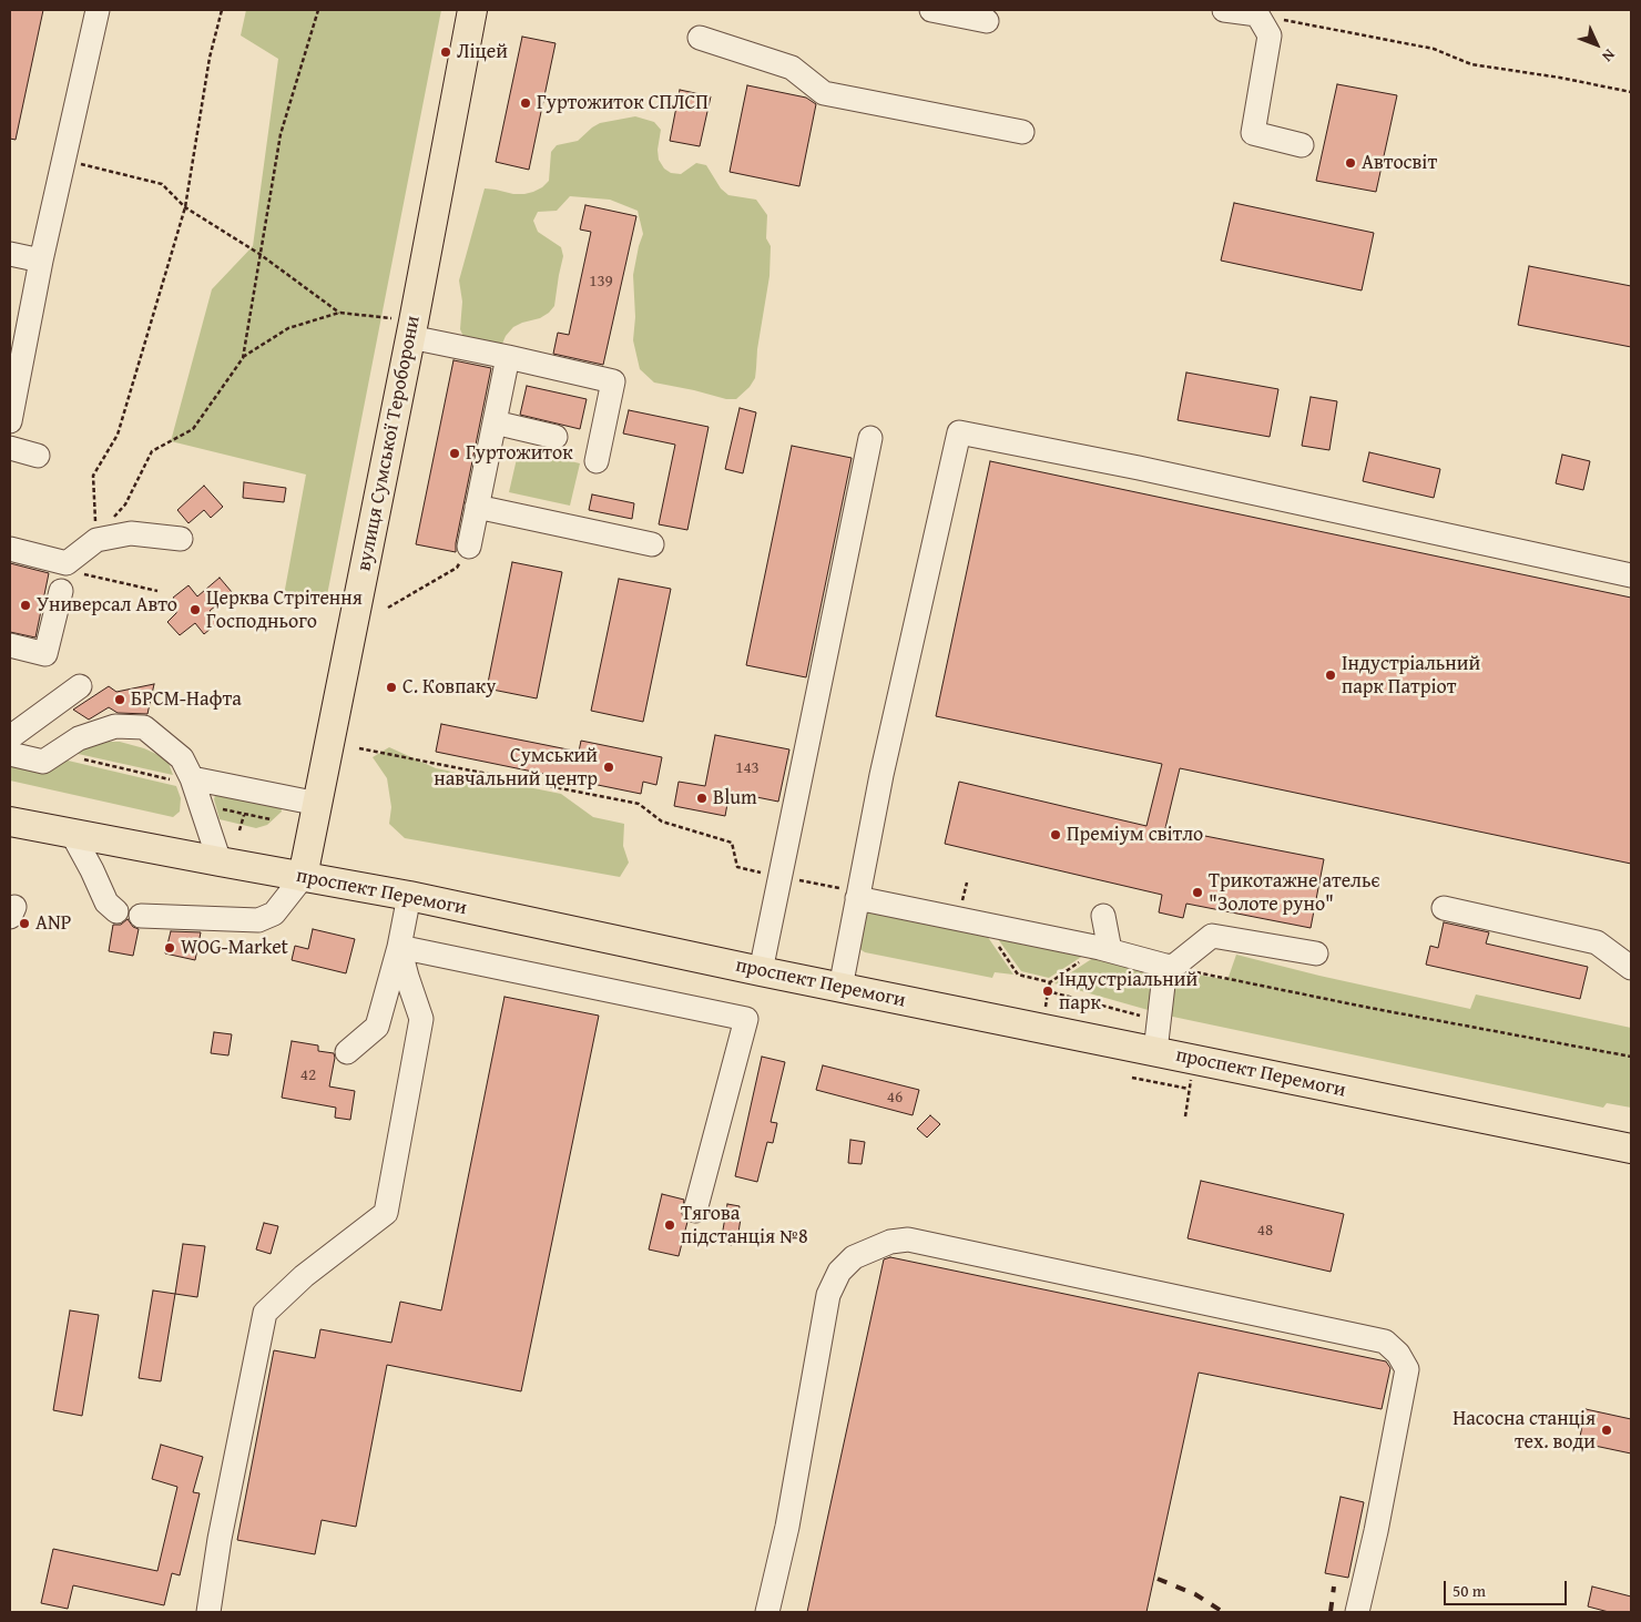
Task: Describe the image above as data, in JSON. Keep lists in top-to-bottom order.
{
  "streets": {
    "main road": ["вулиця Сумської Тероборони", "проспект Перемоги"]
  },
  "crossings": [
    ["вулиця Сумської Тероборони", "проспект Перемоги"]
  ],
  "places": [
    "Ліцей",
    "Гуртожиток СПЛСП",
    "Автосвіт",
    "Гуртожиток",
    "Универсал Авто",
    "Церква Стрітення Господнього",
    "Індустріальний парк Патріот",
    "С. Ковпаку",
    "БРСМ-Нафта",
    "Сумський навчальний центр",
    "Blum",
    "Преміум світло",
    "Трикотажне ательє \"Золоте руно\"",
    "ANP",
    "WOG-Market",
    "Індустріальний парк",
    "Тягова підстанція №8",
    "Насосна станція тех. води"
  ],
  "house_numbers": [
    "139",
    "143",
    "42",
    "46",
    "48"
  ],
  "scale_bar": "50 m",
  "north": "bottom right"
}
